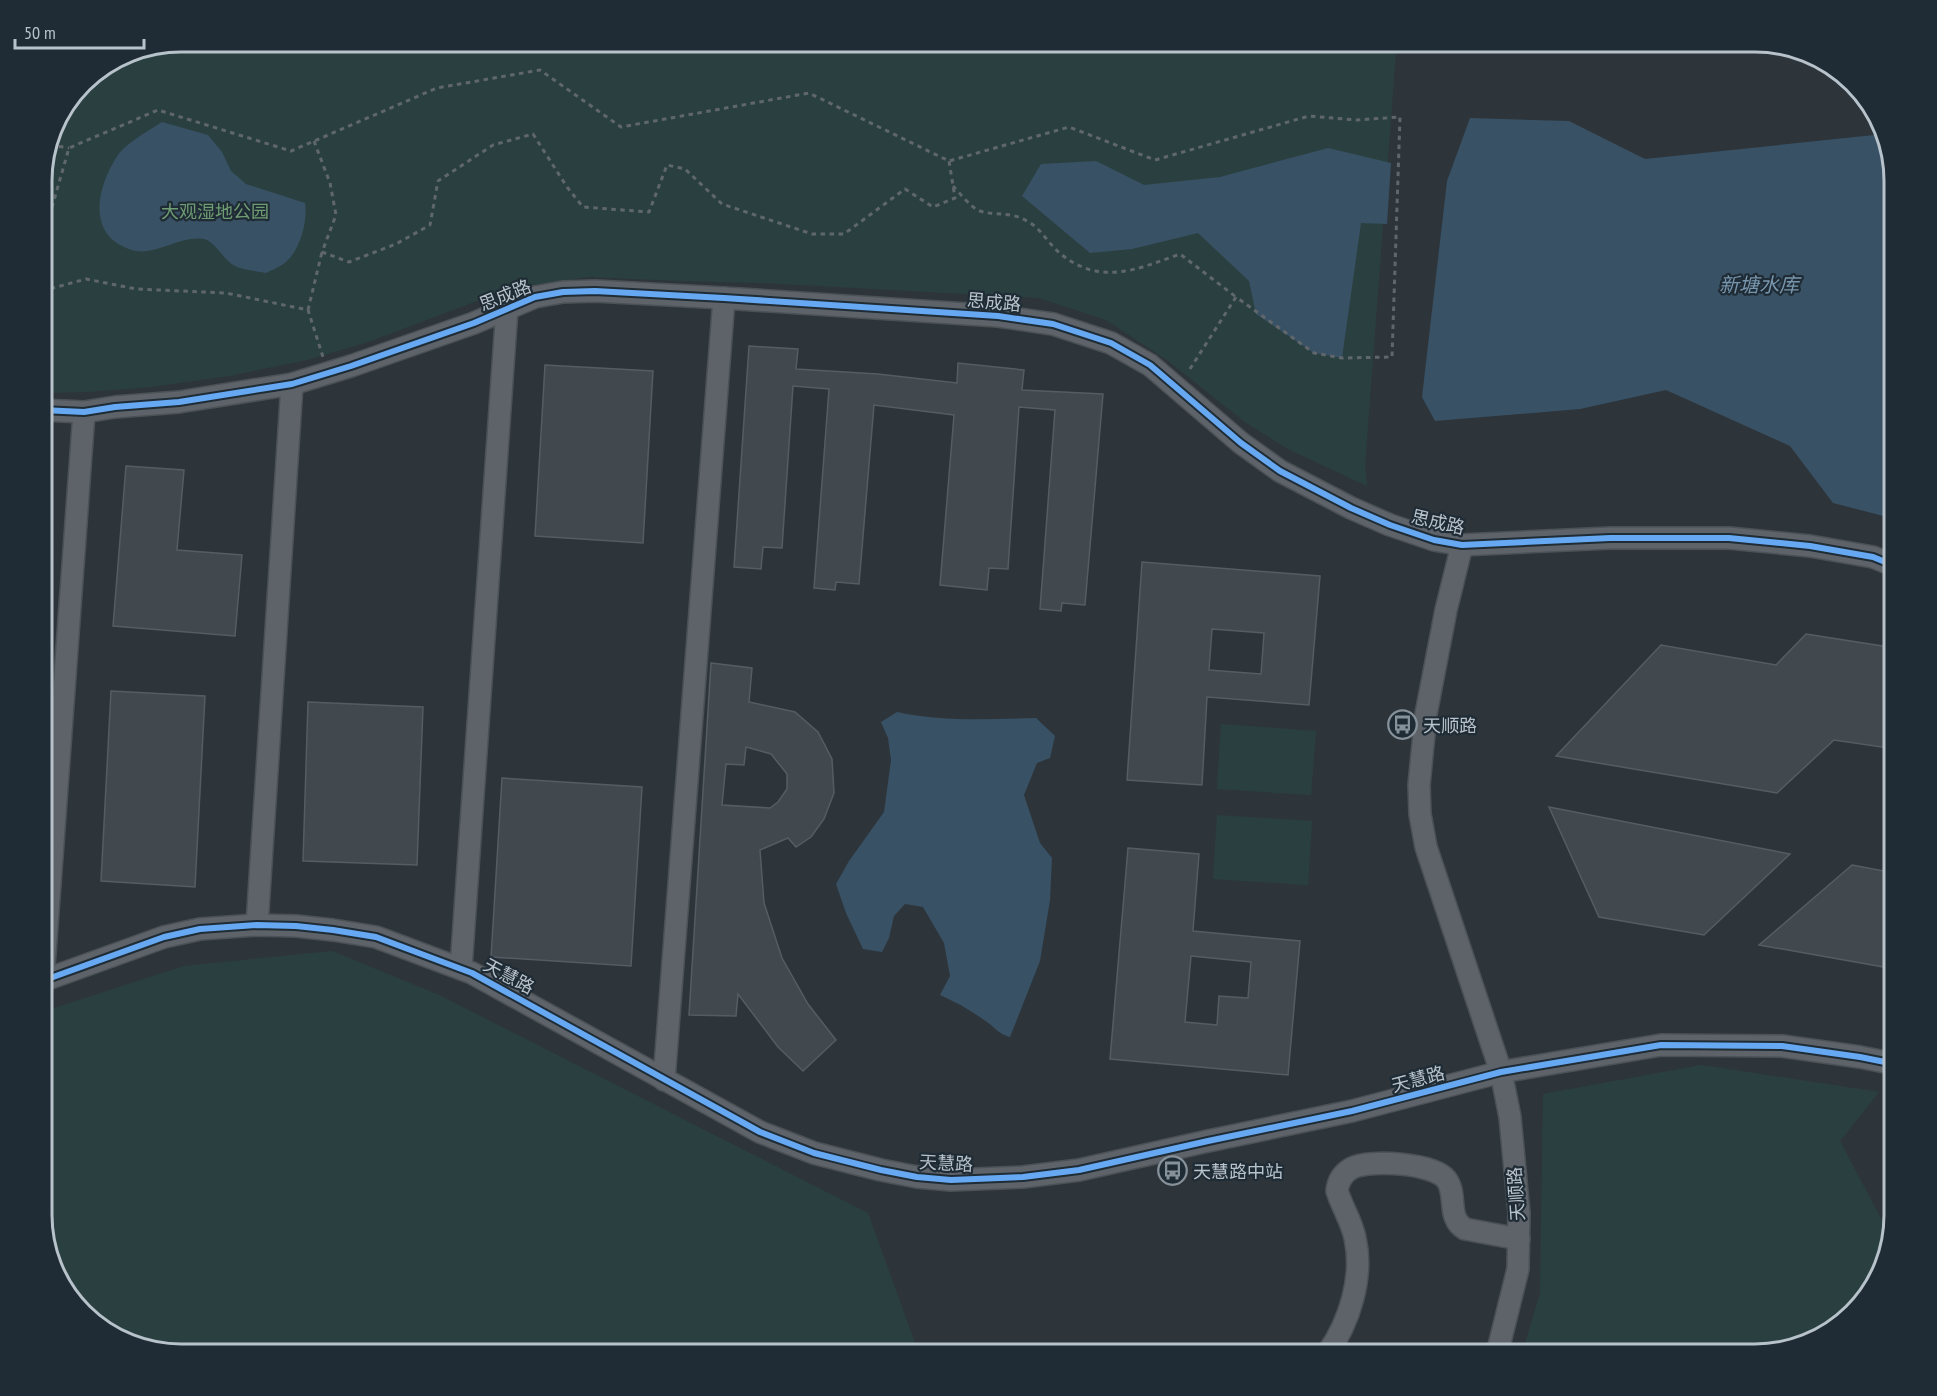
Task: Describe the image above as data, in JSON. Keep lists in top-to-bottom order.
{
  "streets": {
    "street": ["思成路", "天慧路", "天顺路"]
  },
  "crossings": [
    ["思成路", "天顺路"],
    ["天慧路", "天顺路"]
  ],
  "water": ["新塘水库"],
  "parks": ["大观湿地公园"],
  "places": {
    "bus stop": ["天顺路", "天慧路中站"]
  },
  "scale_bar": "50 m"
}
